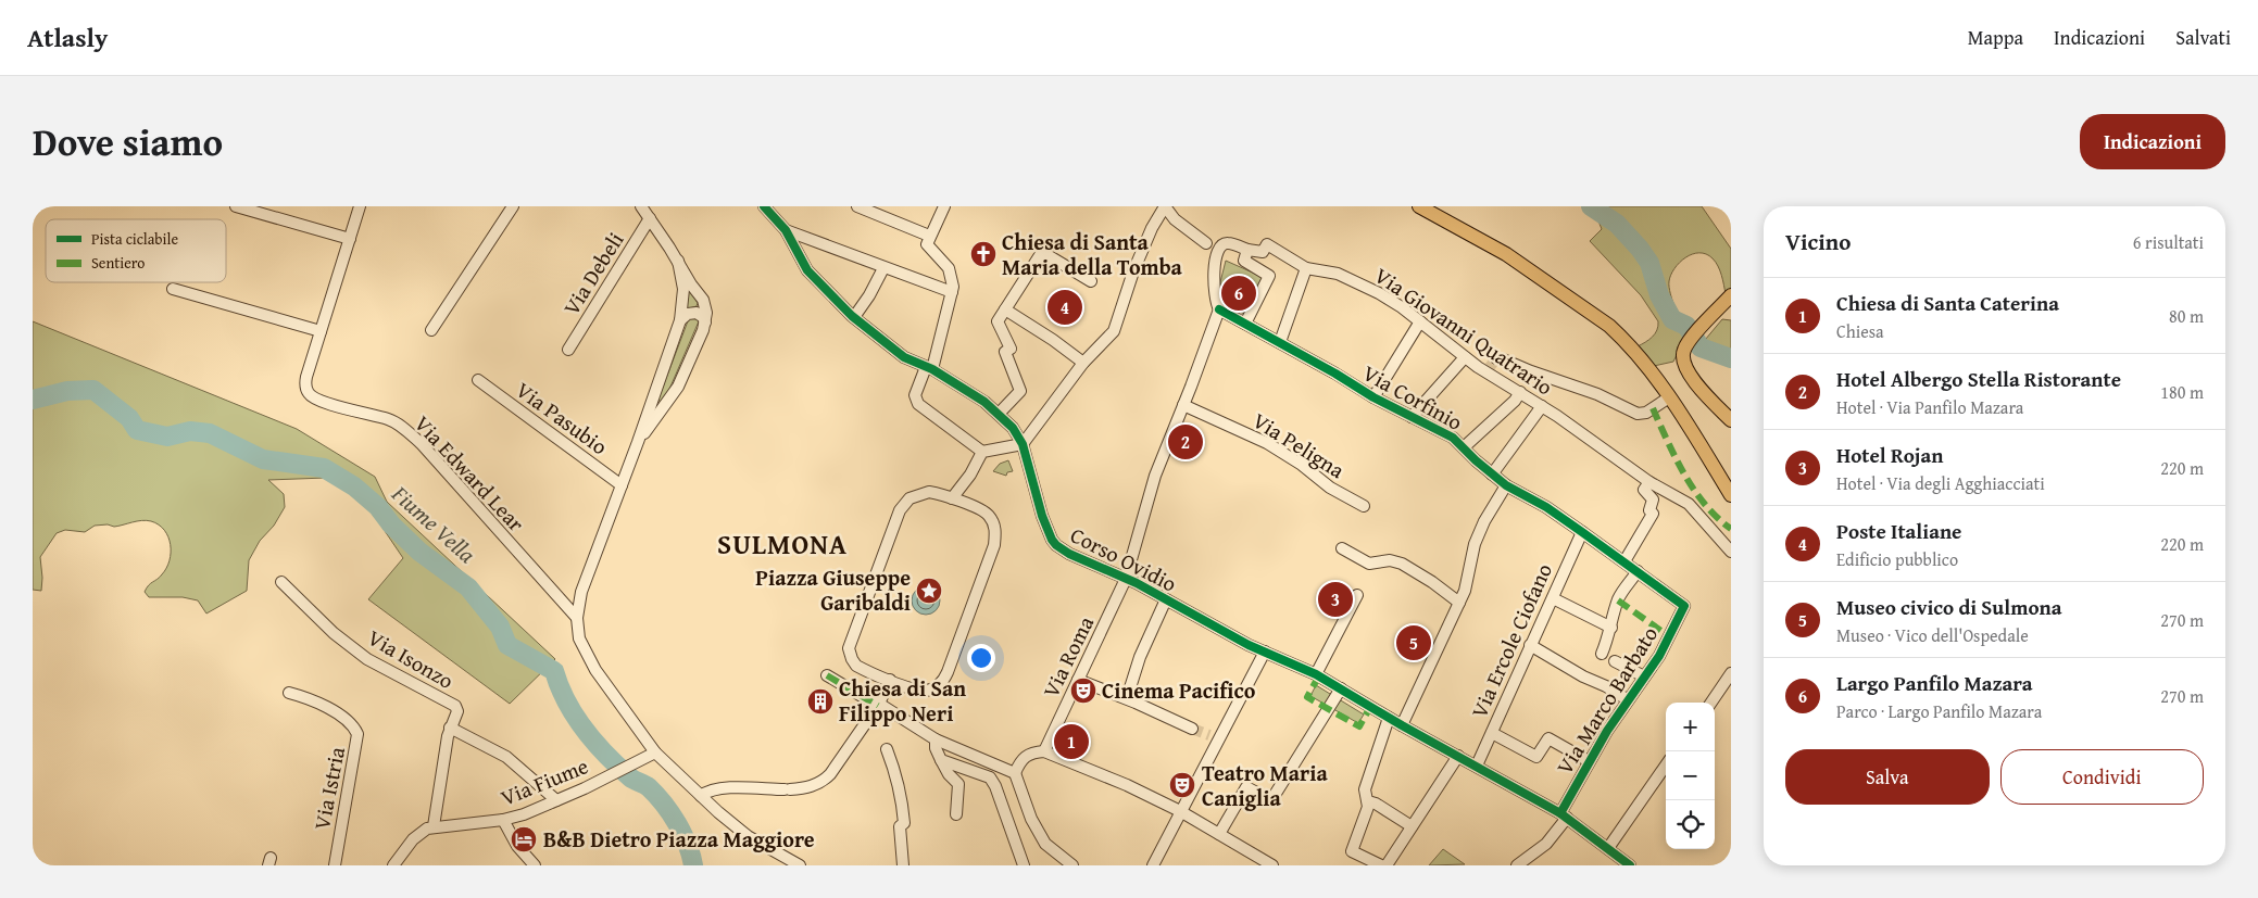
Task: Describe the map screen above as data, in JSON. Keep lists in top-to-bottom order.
{
  "streets": {
    "street": [
      "Via Debeli",
      "Via Giovanni Quatrario",
      "Via Corfinio",
      "Via Pasubio",
      "Via Peligna",
      "Via Edward Lear",
      "Corso Ovidio",
      "Via Ercole Ciofano",
      "Via Roma",
      "Via Isonzo",
      "Via Marco Barbato",
      "Via Fiume",
      "Via Istria"
    ]
  },
  "crossings": [
    ["Via Corfinio", "Via Ercole Ciofano"],
    ["Via Corfinio", "Via Roma"],
    ["Via Corfinio", "Via Marco Barbato"],
    ["Via Peligna", "Via Roma"],
    ["Corso Ovidio", "Via Ercole Ciofano"],
    ["Corso Ovidio", "Via Roma"],
    ["Corso Ovidio", "Via Marco Barbato"],
    ["Via Isonzo", "Via Fiume"]
  ],
  "districts": ["SULMONA"],
  "water": ["Fiume Vella"],
  "places": {
    "church": ["Chiesa di Santa Maria della Tomba"],
    "place": ["Piazza Giuseppe Garibaldi"],
    "theatre": ["Cinema Pacifico", "Teatro Maria Caniglia"],
    "building": ["Chiesa di San Filippo Neri"],
    "hotel": ["B&B Dietro Piazza Maggiore"]
  },
  "legend": ["Pista ciclabile", "Sentiero"],
  "page": {
    "header": "Atlasly",
    "nav": ["Mappa", "Indicazioni", "Salvati"],
    "title": "Dove siamo",
    "buttons": [
      "Indicazioni",
      ["Salva", "Condividi"]
    ],
    "heading": ["Vicino", "6 risultati"],
    "pins": [
      "6",
      "4",
      "2",
      "3",
      "5",
      "1"
    ],
    "list": [
      {
        "mark": "1",
        "name": "Chiesa di Santa Caterina",
        "note": "Chiesa",
        "value": "80 m"
      },
      {
        "mark": "2",
        "name": "Hotel Albergo Stella Ristorante",
        "note": "Hotel · Via Panfilo Mazara",
        "value": "180 m"
      },
      {
        "mark": "3",
        "name": "Hotel Rojan",
        "note": "Hotel · Via degli Agghiacciati",
        "value": "220 m"
      },
      {
        "mark": "4",
        "name": "Poste Italiane",
        "note": "Edificio pubblico",
        "value": "220 m"
      },
      {
        "mark": "5",
        "name": "Museo civico di Sulmona",
        "note": "Museo · Vico dell'Ospedale",
        "value": "270 m"
      },
      {
        "mark": "6",
        "name": "Largo Panfilo Mazara",
        "note": "Parco · Largo Panfilo Mazara",
        "value": "270 m"
      }
    ],
    "map_buttons": ["+", "−"]
  }
}
